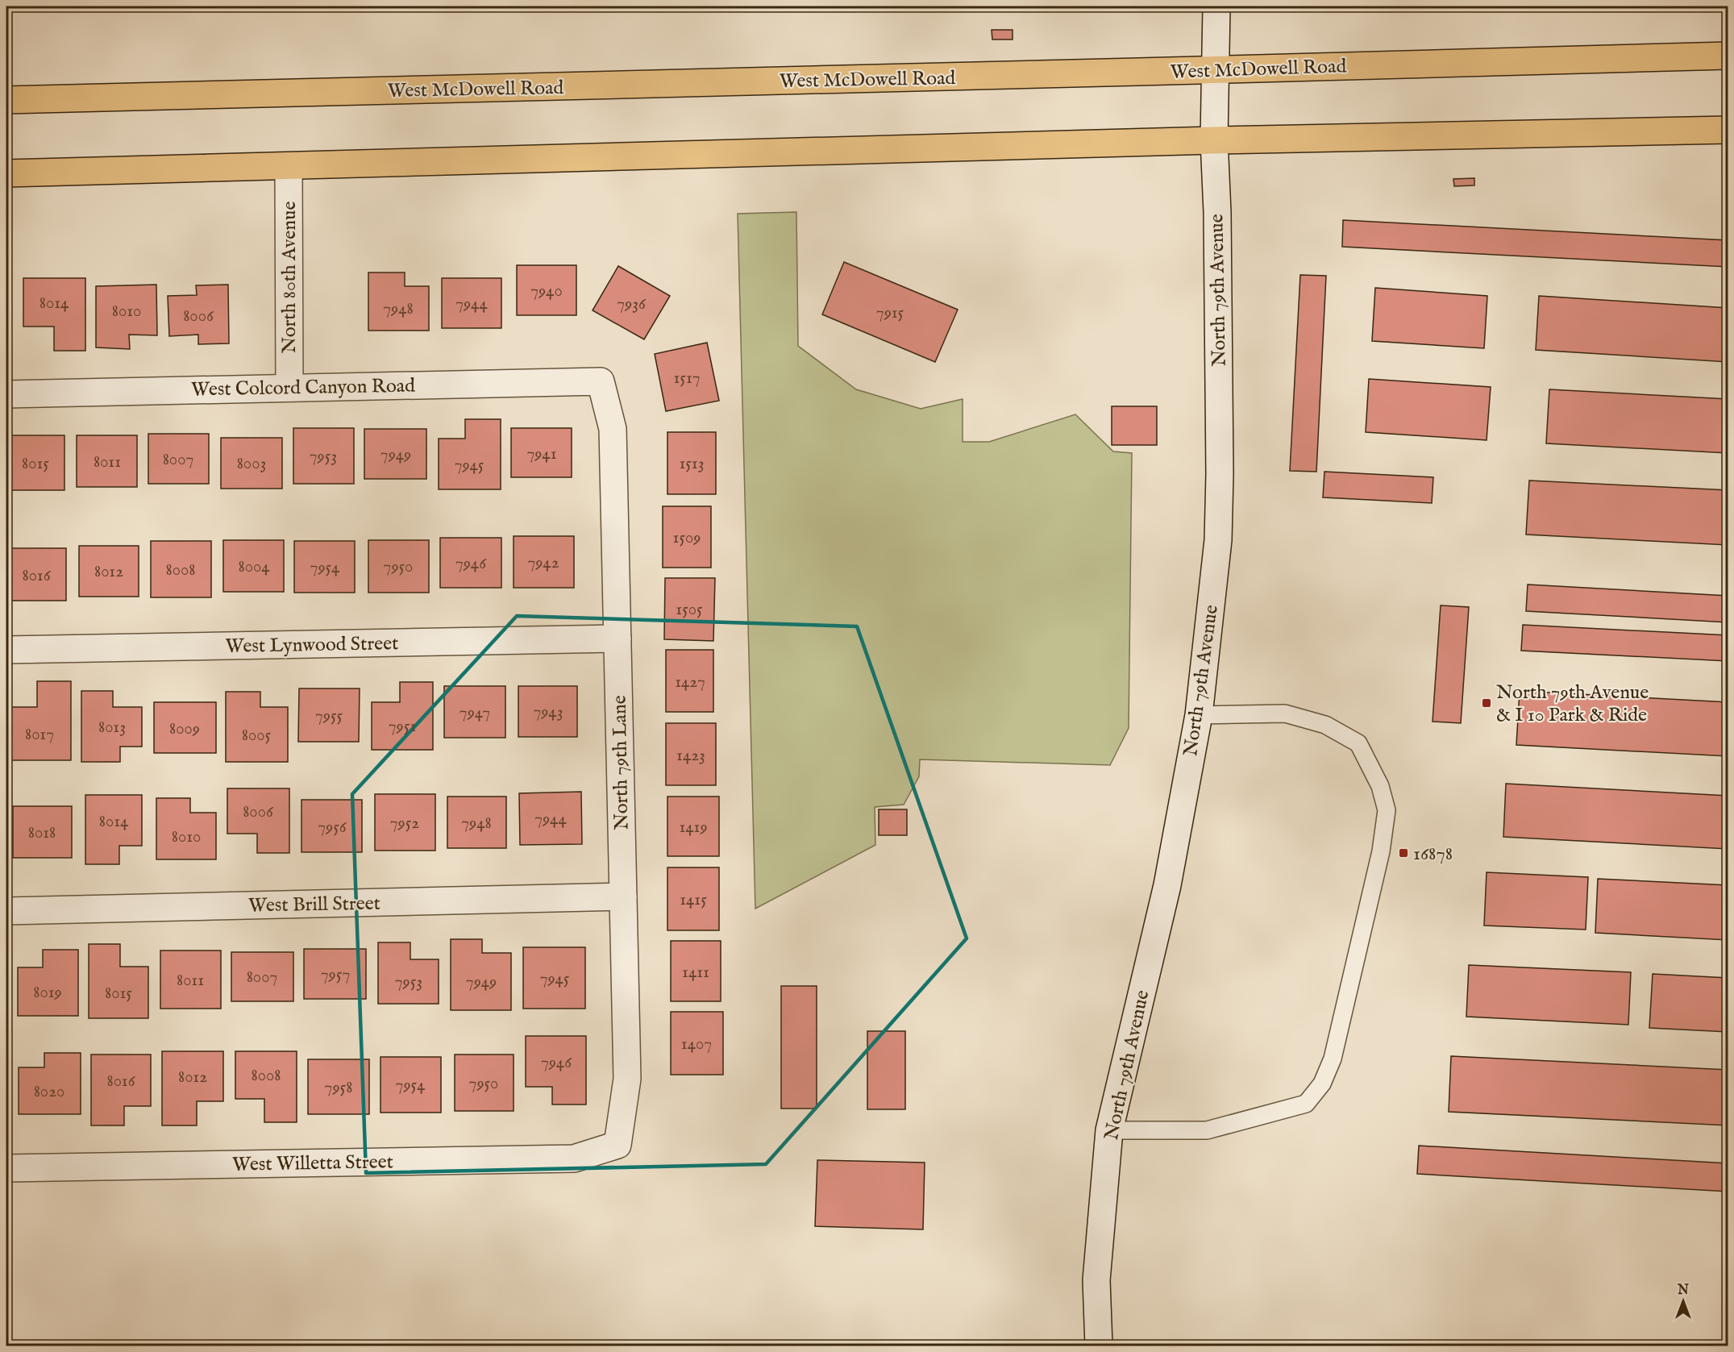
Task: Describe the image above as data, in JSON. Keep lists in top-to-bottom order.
{
  "streets": {
    "main road": ["West McDowell Road"],
    "street": [
      "North 80th Avenue",
      "North 79th Avenue",
      "West Colcord Canyon Road",
      "West Lynwood Street",
      "North 79th Lane",
      "West Brill Street",
      "West Willetta Street"
    ]
  },
  "crossings": [
    ["West McDowell Road", "North 79th Avenue"],
    ["North 80th Avenue", "West Colcord Canyon Road"],
    ["West Colcord Canyon Road", "North 79th Lane"],
    ["West Lynwood Street", "North 79th Lane"],
    ["North 79th Lane", "West Brill Street"],
    ["North 79th Lane", "West Willetta Street"]
  ],
  "places": {
    "transit": ["North 79th Avenue & I 10 Park & Ride", "16878"]
  },
  "house_numbers": [
    "7940",
    "8014",
    "7944",
    "7936",
    "7948",
    "8010",
    "7915",
    "8006",
    "1517",
    "7941",
    "7949",
    "7953",
    "8007",
    "8011",
    "8015",
    "8003",
    "1513",
    "7945",
    "1509",
    "7942",
    "7946",
    "8004",
    "7950",
    "7954",
    "8008",
    "8012",
    "8016",
    "1505",
    "1427",
    "7943",
    "7947",
    "7955",
    "7951",
    "8013",
    "8009",
    "8017",
    "8005",
    "1423",
    "8006",
    "7944",
    "8014",
    "7952",
    "7948",
    "7956",
    "1419",
    "8018",
    "8010",
    "1415",
    "1411",
    "7957",
    "8007",
    "7945",
    "8011",
    "7953",
    "7949",
    "8019",
    "8015",
    "1407",
    "7946",
    "8008",
    "8012",
    "8016",
    "7950",
    "7954",
    "7958",
    "8020"
  ],
  "north": "top"
}
